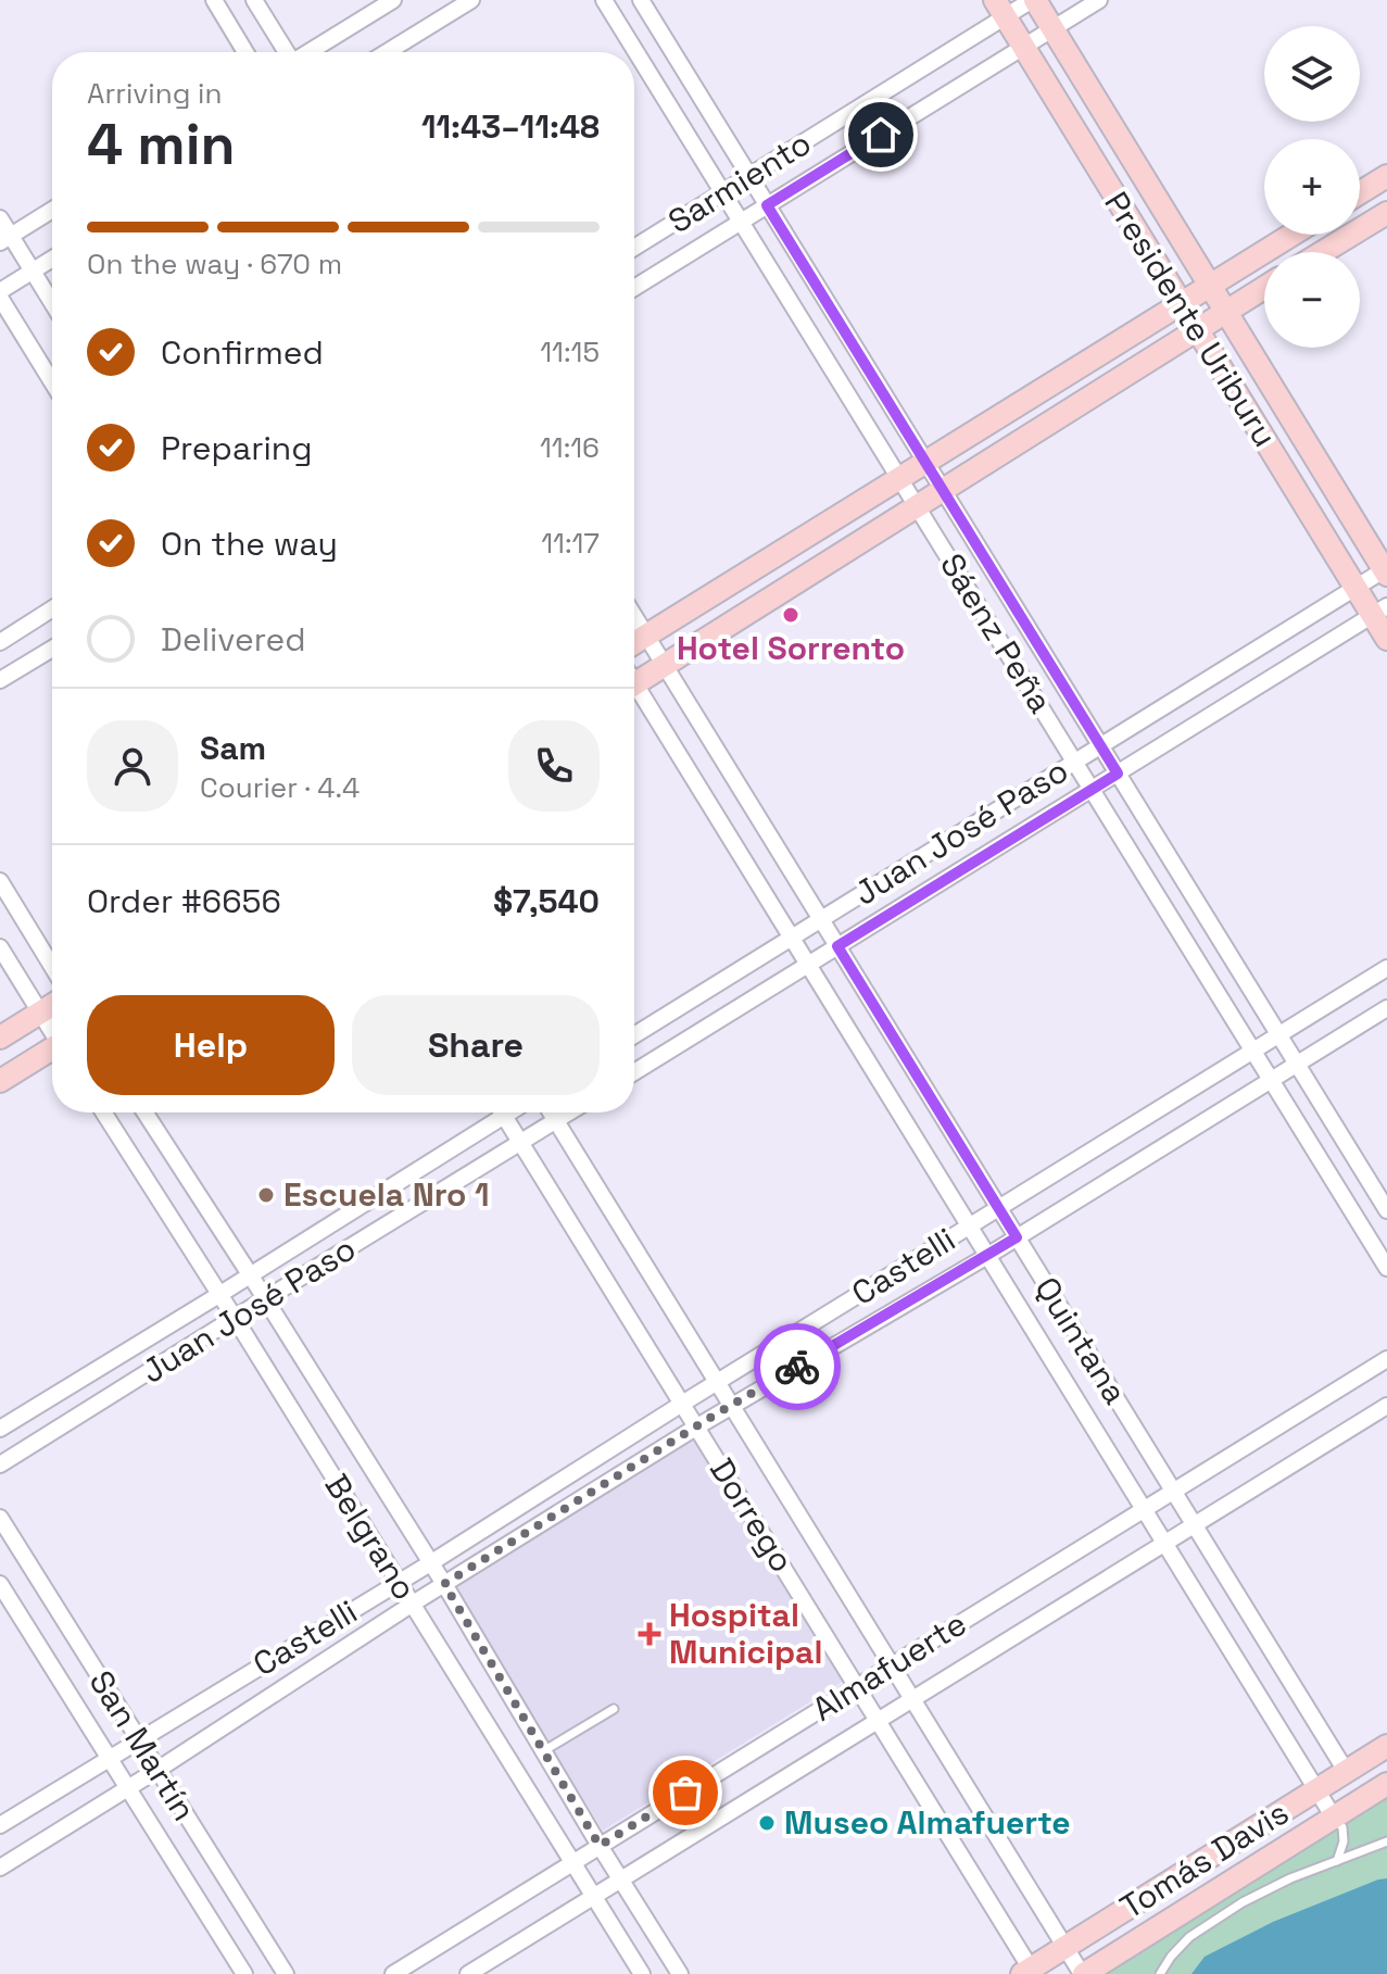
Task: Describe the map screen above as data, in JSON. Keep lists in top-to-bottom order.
{
  "streets": {
    "street": [
      "Sarmiento",
      "Presidente Uriburu",
      "Sáenz Peña",
      "Juan José Paso",
      "Castelli",
      "Quintana",
      "Dorrego",
      "Belgrano",
      "Almafuerte",
      "San Martín",
      "Tomás Davis"
    ]
  },
  "crossings": [
    ["Sarmiento", "Presidente Uriburu"],
    ["Sarmiento", "Sáenz Peña"],
    ["Presidente Uriburu", "Juan José Paso"],
    ["Sáenz Peña", "Juan José Paso"],
    ["Sáenz Peña", "Castelli"],
    ["Juan José Paso", "Quintana"],
    ["Juan José Paso", "Dorrego"],
    ["Juan José Paso", "Belgrano"],
    ["Castelli", "Quintana"],
    ["Castelli", "Dorrego"],
    ["Castelli", "Belgrano"],
    ["Castelli", "San Martín"],
    ["Quintana", "Almafuerte"],
    ["Quintana", "Tomás Davis"],
    ["Dorrego", "Almafuerte"],
    ["Dorrego", "Tomás Davis"],
    ["Belgrano", "Almafuerte"]
  ],
  "places": {
    "other": ["Hotel Sorrento", "Escuela Nro 1", "Museo Almafuerte"],
    "health": ["Hospital Municipal"]
  },
  "page": {
    "map_buttons": ["+", "−"],
    "heading": ["4 min", "Arriving in", "11:43–11:48"],
    "panel": [
      "Sam",
      "Courier · 4.4",
      "Order #6656",
      "$7,540"
    ],
    "bar": "On the way · 670 m",
    "list": [
      ["Confirmed", "11:15"],
      ["Preparing", "11:16"],
      ["On the way", "11:17"],
      "Delivered"
    ],
    "buttons": ["Help", "Share"]
  }
}
